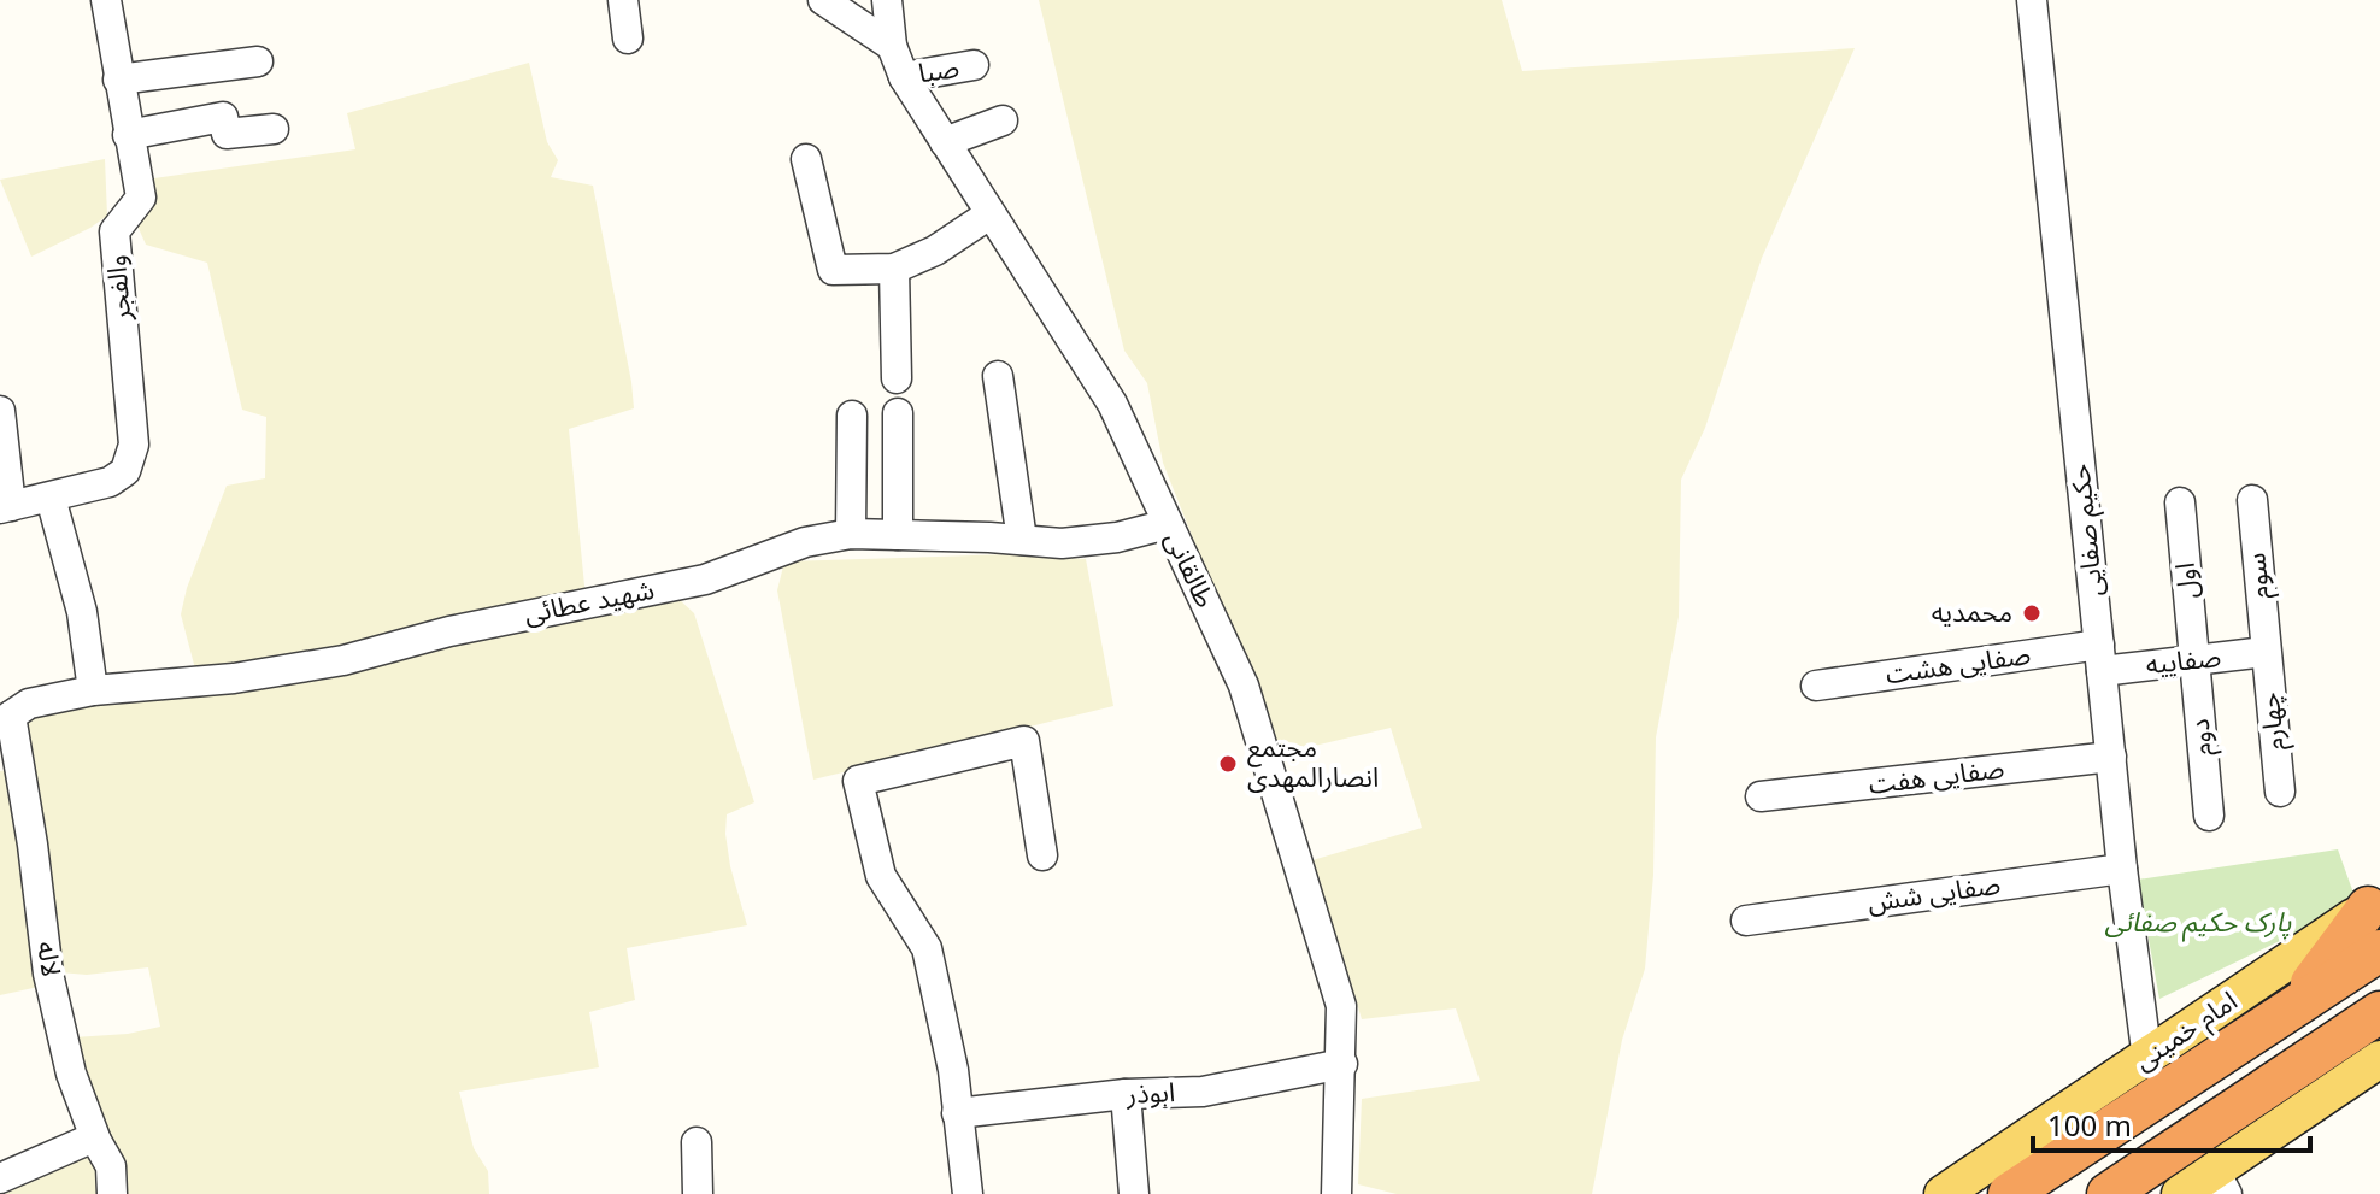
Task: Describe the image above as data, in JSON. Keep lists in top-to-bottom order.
{
  "streets": {
    "main road": ["امام خمینی"],
    "street": [
      "صبا",
      "والفجر",
      "حکیم صفایی",
      "طالقانی",
      "سوم",
      "اول",
      "شهید عطائی",
      "صفاییه",
      "صفایی هشت",
      "چهارم",
      "دوم",
      "صفایی هفت",
      "صفایی شش",
      "لاله",
      "ابوذر"
    ]
  },
  "crossings": [
    ["صبا", "طالقانی"],
    ["حکیم صفایی", "صفاییه"],
    ["حکیم صفایی", "صفایی هشت"],
    ["حکیم صفایی", "صفایی هفت"],
    ["حکیم صفایی", "صفایی شش"],
    ["حکیم صفایی", "امام خمینی"],
    ["طالقانی", "شهید عطائی"],
    ["طالقانی", "ابوذر"],
    ["سوم", "صفاییه"],
    ["سوم", "چهارم"],
    ["اول", "صفاییه"],
    ["اول", "دوم"],
    ["شهید عطائی", "لاله"],
    ["صفاییه", "صفایی هشت"],
    ["صفاییه", "چهارم"],
    ["صفاییه", "دوم"]
  ],
  "parks": ["پارک حکیم صفائی"],
  "places": ["محمدیه", "مجتمع انصارالمهدی"],
  "scale_bar": "100 m"
}
